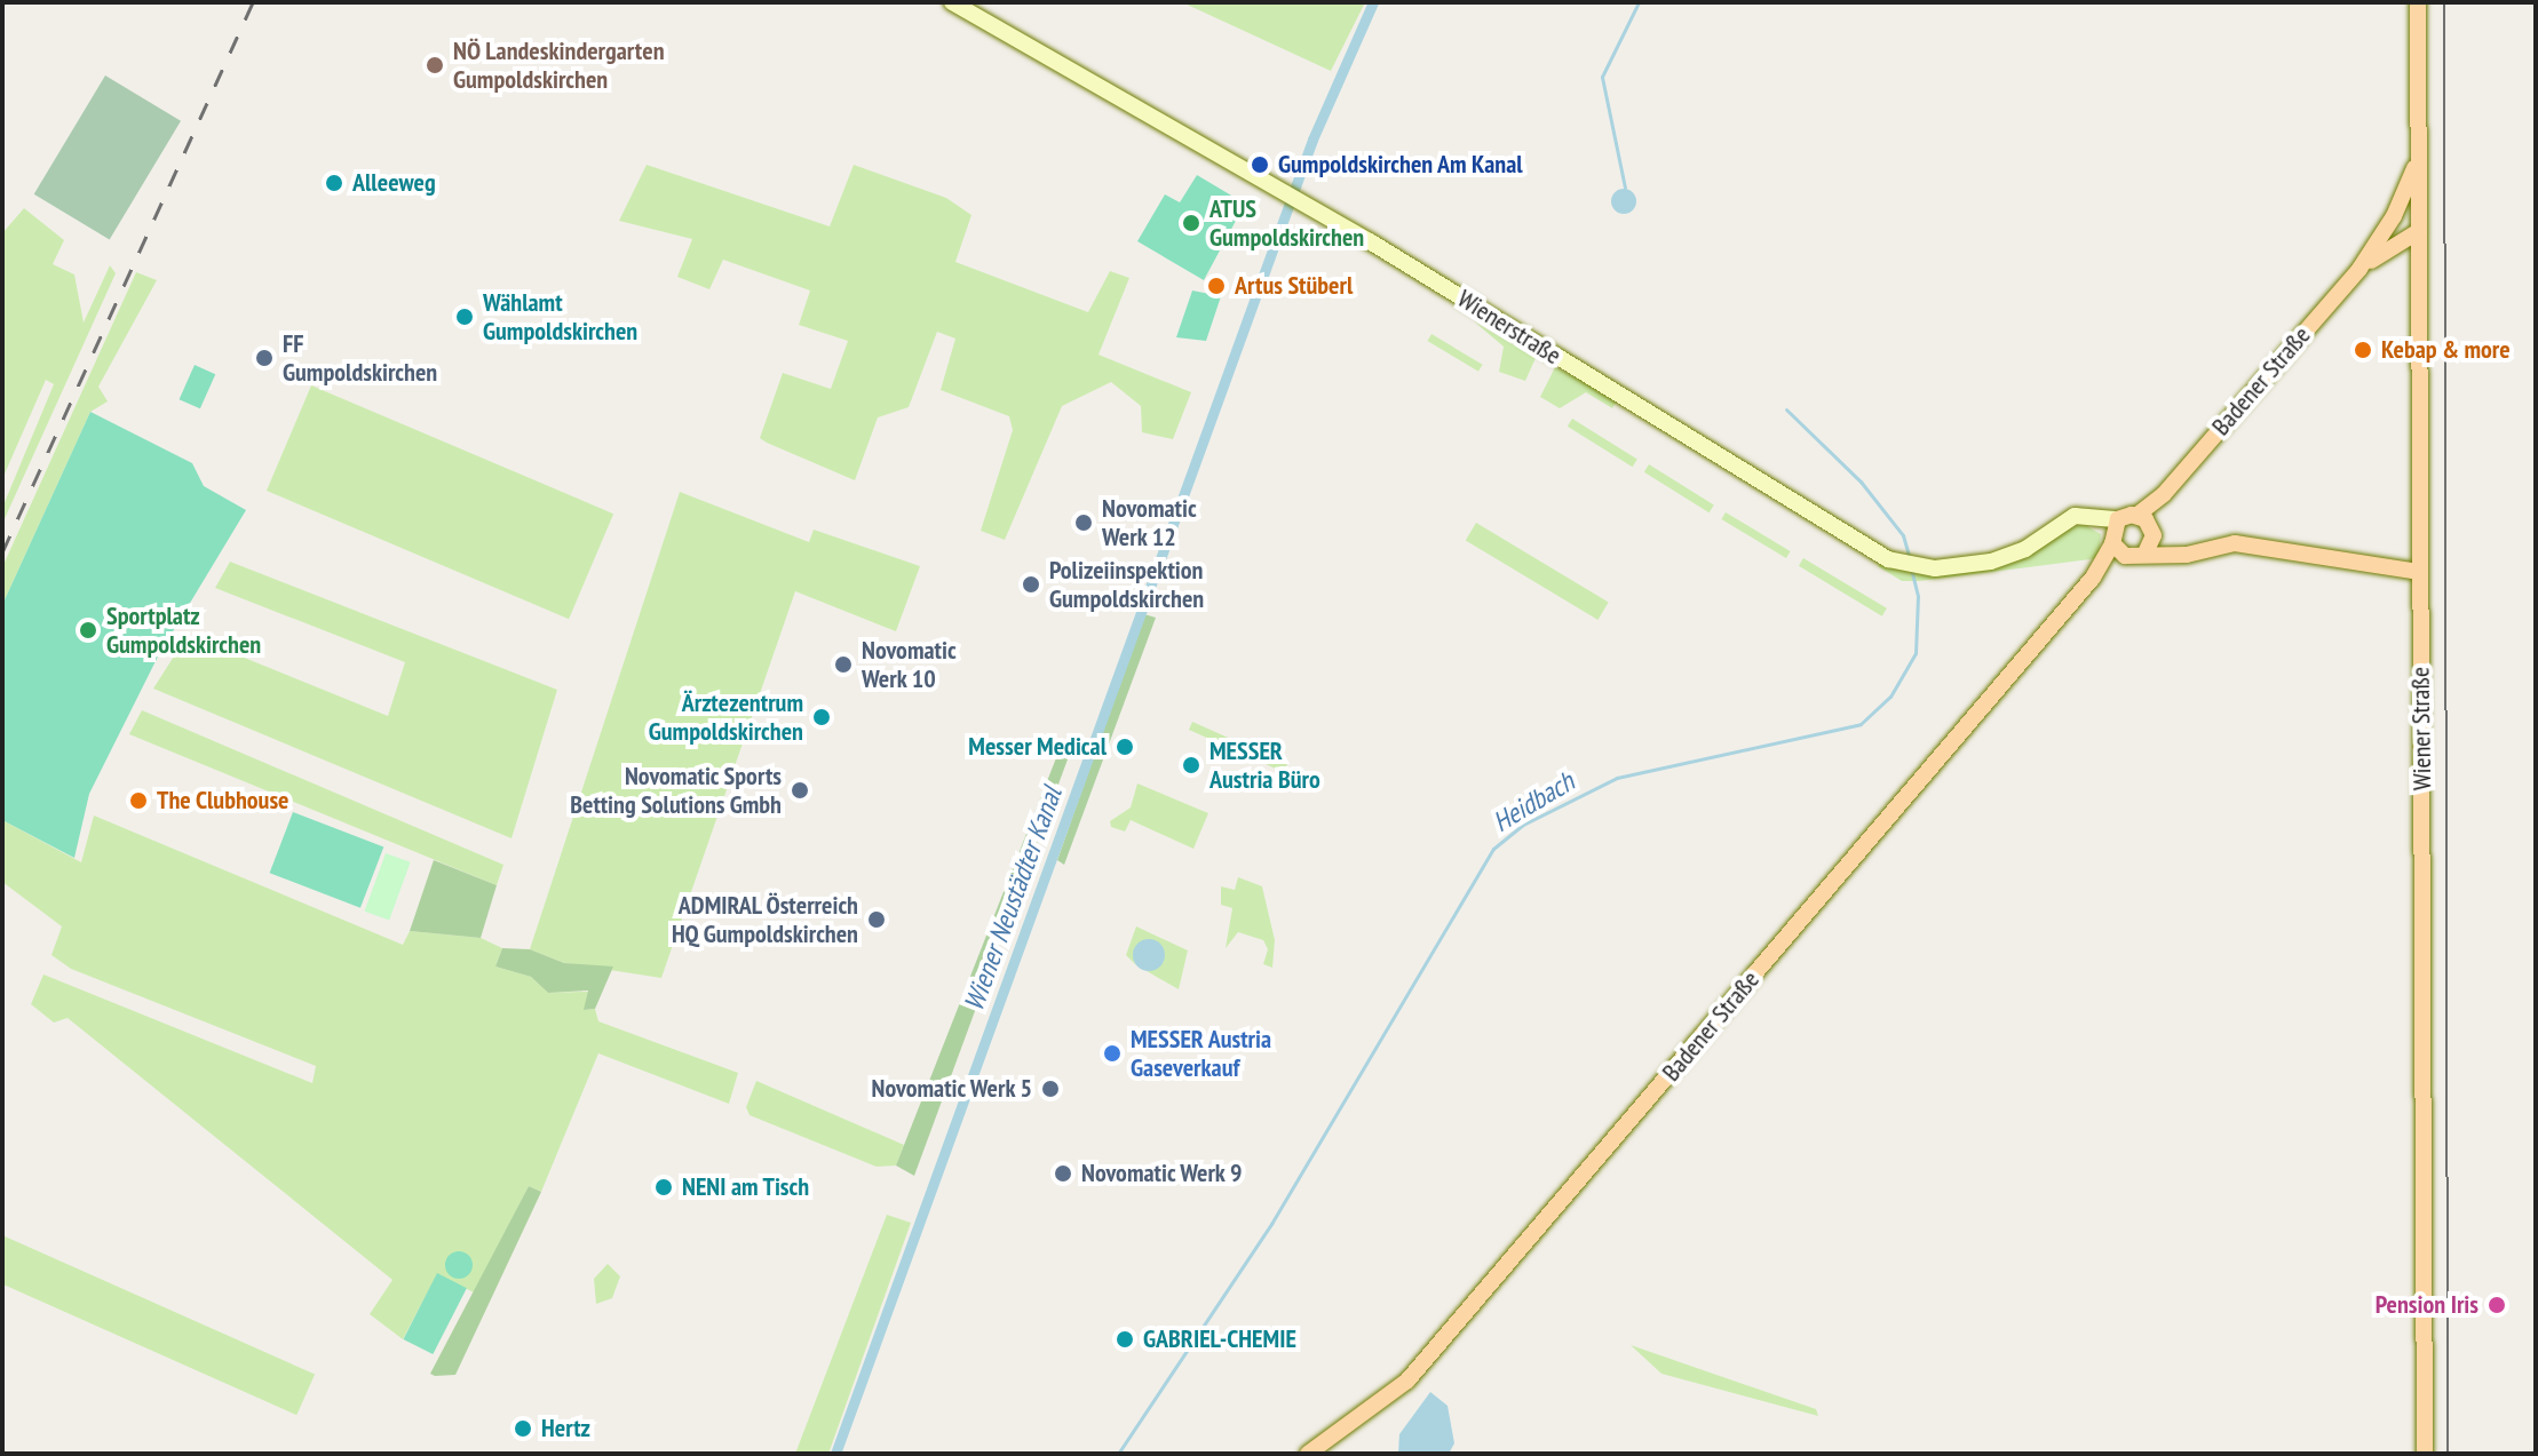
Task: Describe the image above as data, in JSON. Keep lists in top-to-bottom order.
{
  "streets": {
    "main road": ["Badener Straße", "Wiener Straße"],
    "street": ["Wienerstraße"]
  },
  "crossings": [
    ["Wienerstraße", "Badener Straße"]
  ],
  "water": ["Heidbach", "Wiener Neustädter Kanal"],
  "places": [
    "NÖ Landeskindergarten Gumpoldskirchen",
    "Gumpoldskirchen Am Kanal",
    "Alleeweg",
    "ATUS Gumpoldskirchen",
    "Artus Stüberl",
    "Wählamt Gumpoldskirchen",
    "Kebap & more",
    "FF Gumpoldskirchen",
    "Novomatic Werk 12",
    "Polizeiinspektion Gumpoldskirchen",
    "Sportplatz Gumpoldskirchen",
    "Novomatic Werk 10",
    "Ärztezentrum Gumpoldskirchen",
    "Messer Medical",
    "MESSER Austria Büro",
    "Novomatic Sports Betting Solutions Gmbh",
    "The Clubhouse",
    "ADMIRAL Österreich HQ Gumpoldskirchen",
    "MESSER Austria Gaseverkauf",
    "Novomatic Werk 5",
    "Novomatic Werk 9",
    "NENI am Tisch",
    "Pension Iris",
    "GABRIEL-CHEMIE",
    "Hertz"
  ]
}
